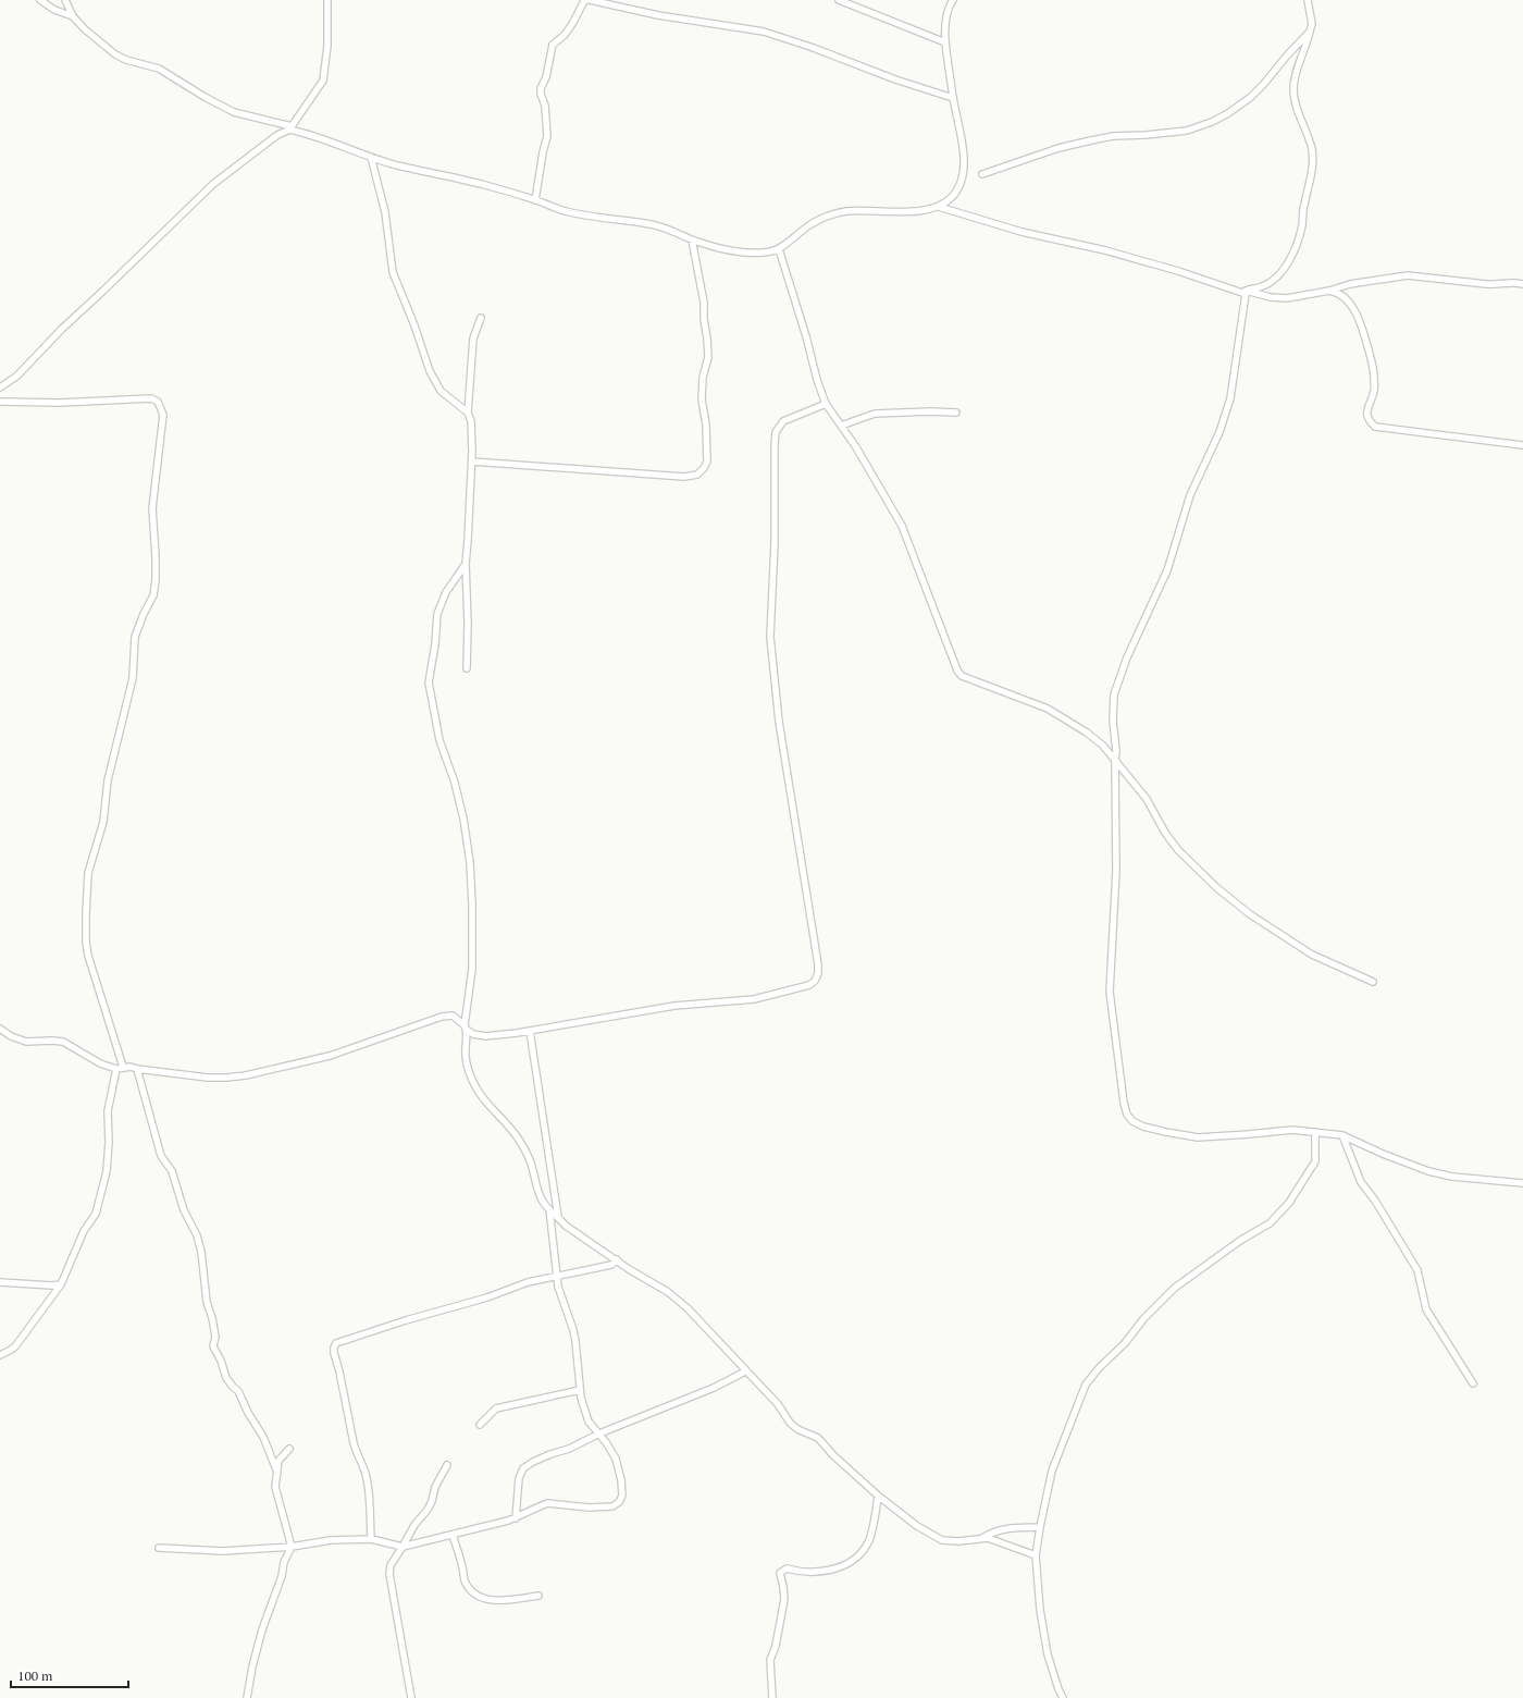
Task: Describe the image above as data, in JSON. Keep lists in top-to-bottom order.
{
  "scale_bar": "100 m"
}
